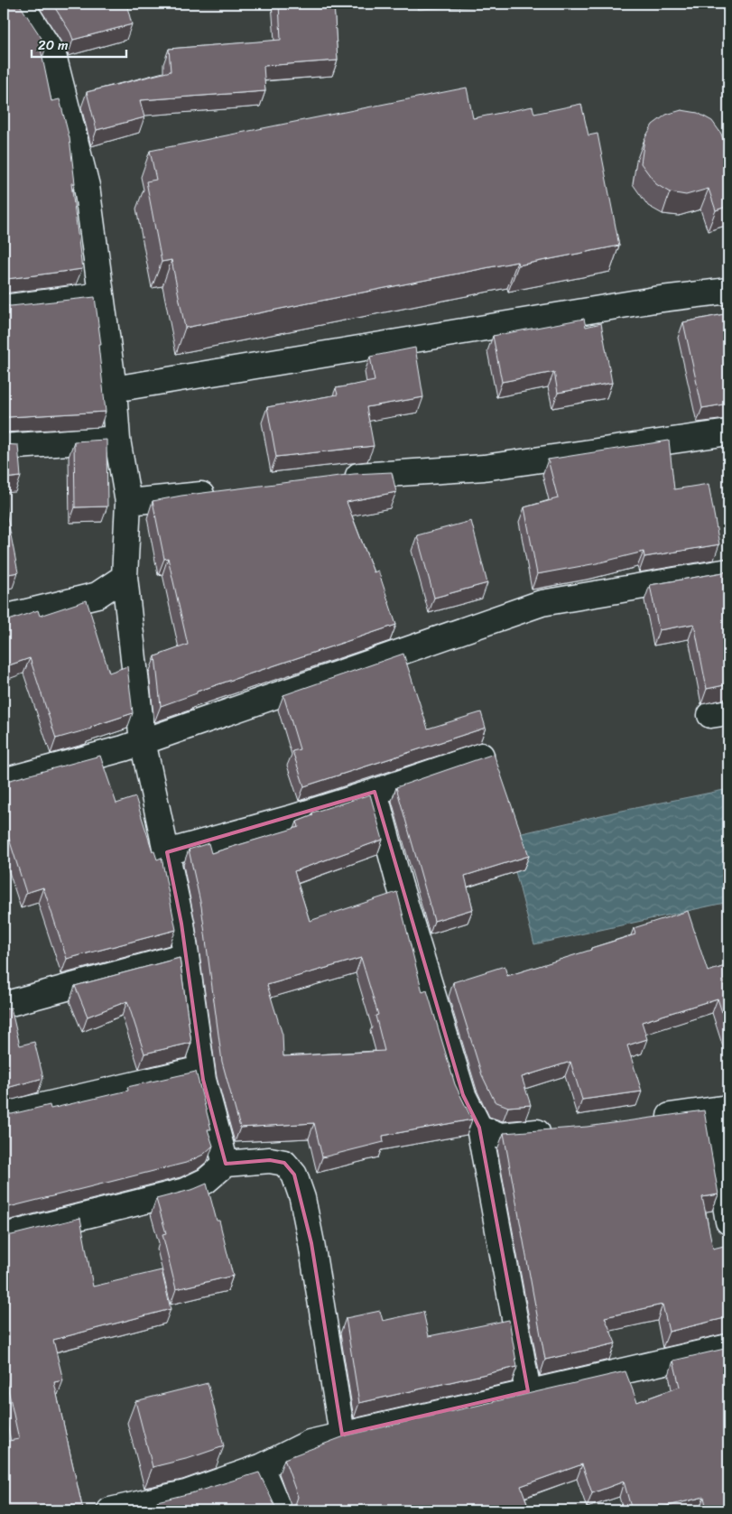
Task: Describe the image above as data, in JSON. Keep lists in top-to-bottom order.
{
  "scale_bar": "20 m"
}
